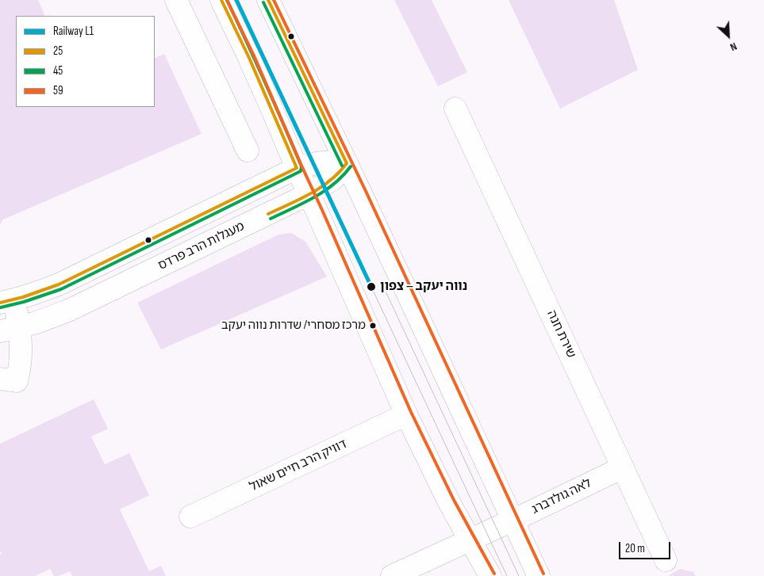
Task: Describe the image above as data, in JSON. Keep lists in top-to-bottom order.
{
  "streets": {
    "street": [
      "מעגלות הרב פרדס",
      "שירת חנה",
      "דוויק הרב חיים שאול",
      "לאה גולדברג"
    ]
  },
  "crossings": [
    ["שירת חנה", "לאה גולדברג"]
  ],
  "places": ["נווה יעקב – צפון", "מרכז מסחרי/ שדרות נווה יעקב"],
  "lines": [
    "rail line L1",
    "transit line 25",
    "transit line 45",
    "transit line 59"
  ],
  "legend": [
    "Railway L1",
    "25",
    "45",
    "59"
  ],
  "scale_bar": "20 m",
  "north": "bottom right"
}
